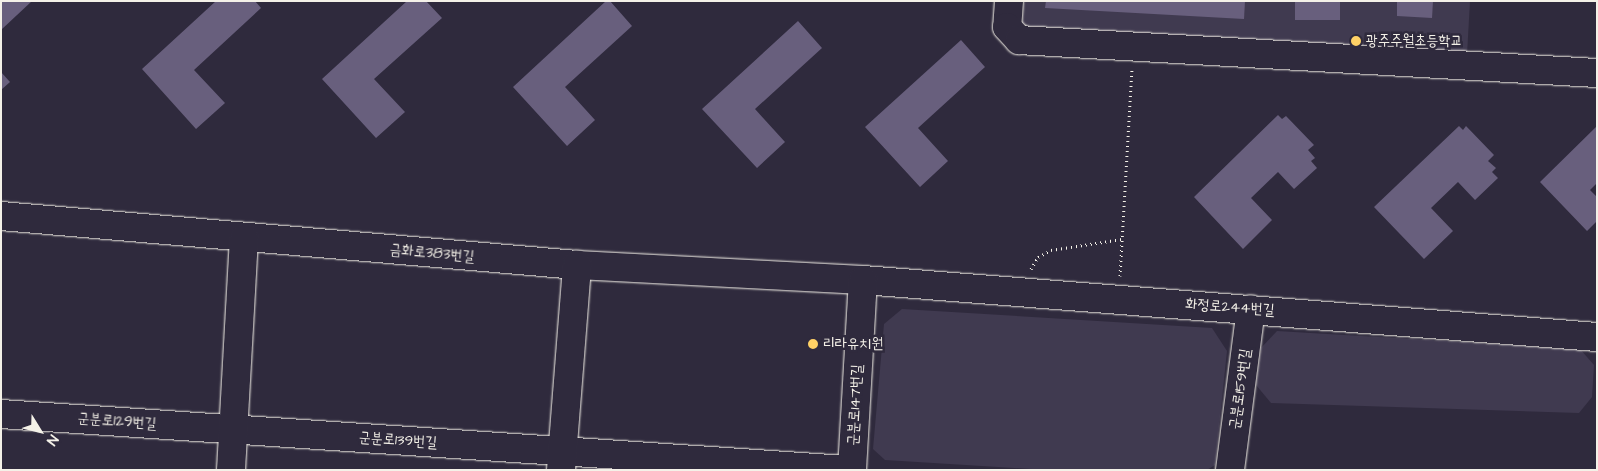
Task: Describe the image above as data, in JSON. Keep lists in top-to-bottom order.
{
  "streets": {
    "street": [
      "금화로383번길",
      "화정로244번길",
      "군분로159번길",
      "군분로147번길",
      "군분로129번길",
      "군분로139번길"
    ]
  },
  "crossings": [
    ["금화로383번길", "화정로244번길"],
    ["금화로383번길", "군분로147번길"],
    ["화정로244번길", "군분로159번길"],
    ["화정로244번길", "군분로147번길"],
    ["군분로129번길", "군분로139번길"]
  ],
  "places": ["광주주월초등학교", "리라유치원"],
  "north": "bottom right"
}
